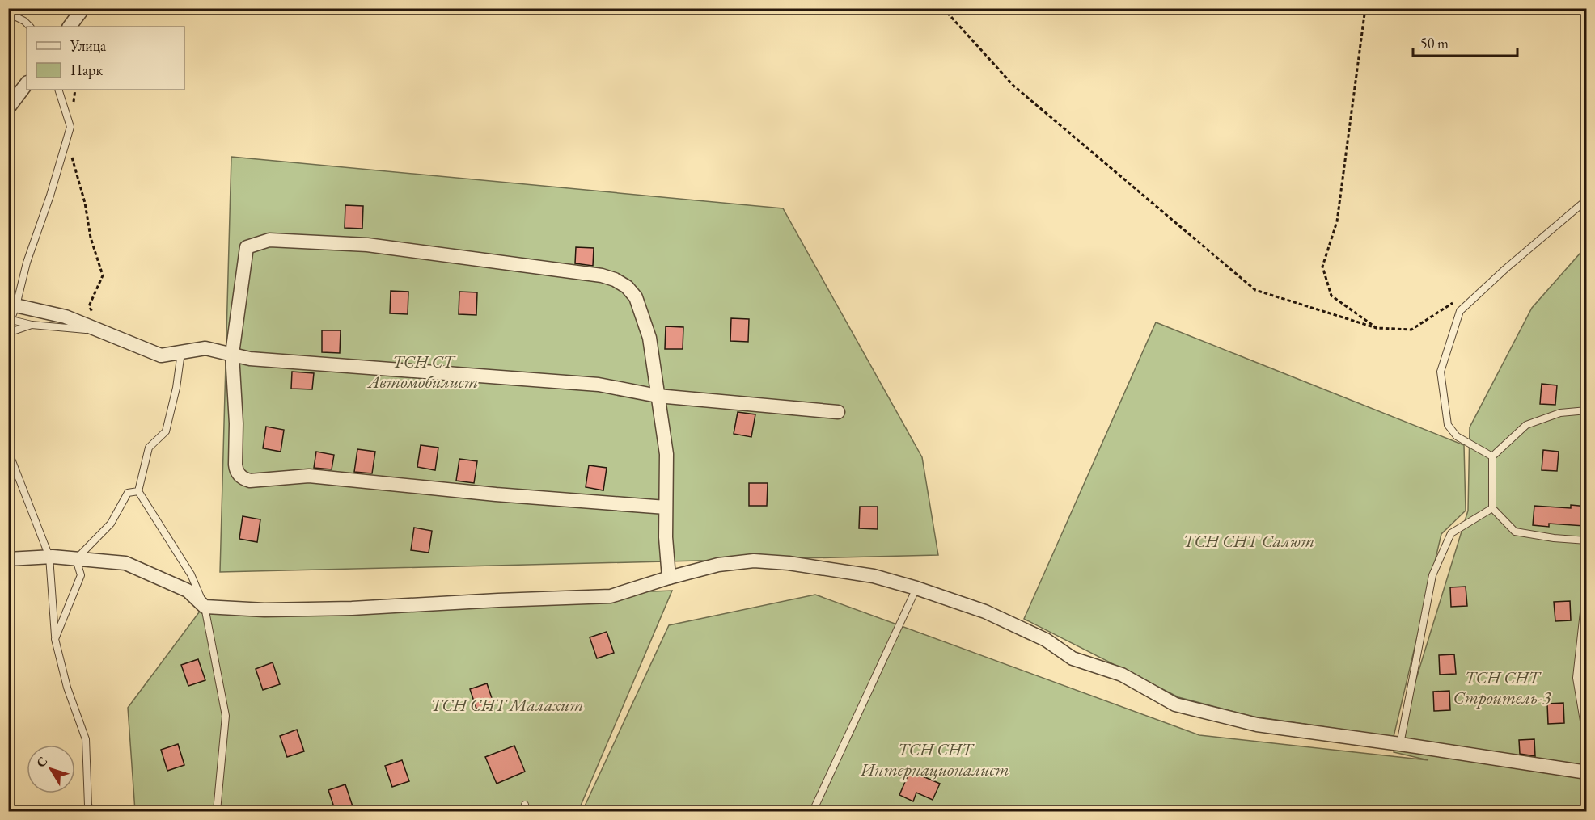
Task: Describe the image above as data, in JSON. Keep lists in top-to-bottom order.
{
  "parks": [
    "ТСН СТ Автомобилист",
    "ТСН СНТ Салют",
    "ТСН СНТ Строитель-3",
    "ТСН СНТ Малахит",
    "ТСН СНТ Интернационалист"
  ],
  "legend": ["Улица", "Парк"],
  "scale_bar": "50 m",
  "north": "top left"
}
